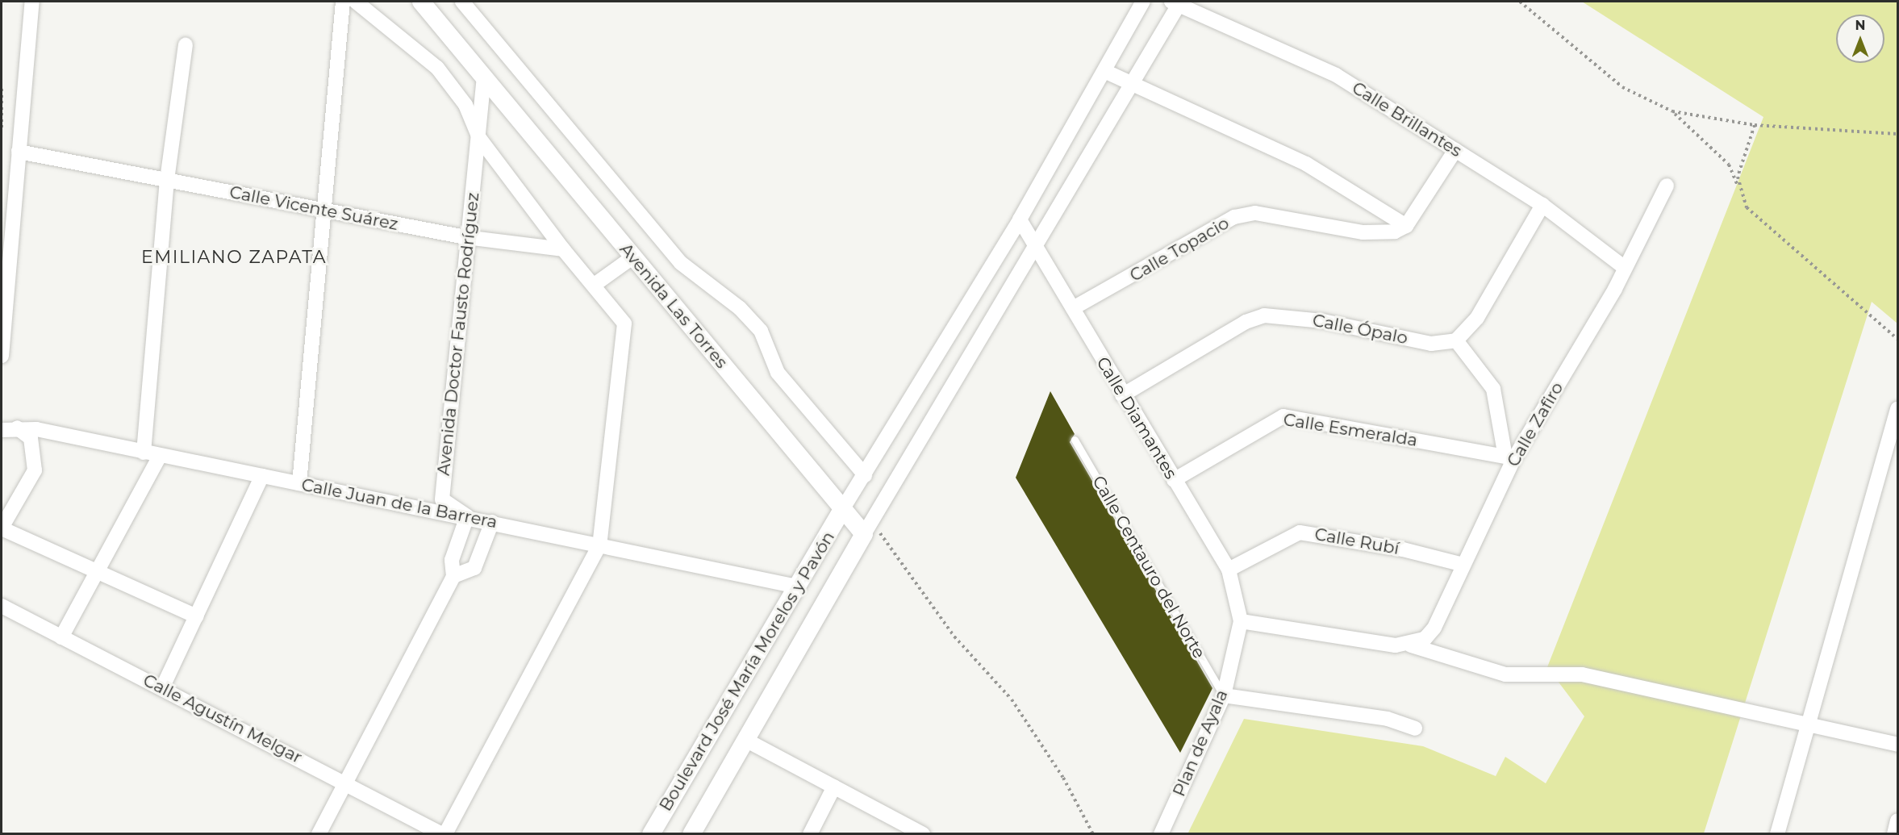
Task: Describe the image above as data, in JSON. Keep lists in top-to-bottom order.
{
  "streets": {
    "street": [
      "Calle Brillantes",
      "Calle Vicente Suárez",
      "Calle Topacio",
      "Avenida Las Torres",
      "Calle Ópalo",
      "Avenida Doctor Fausto Rodríguez",
      "Calle Diamantes",
      "Calle Zafiro",
      "Calle Esmeralda",
      "Calle Juan de la Barrera",
      "Calle Rubí",
      "Boulevard José María Morelos y Pavón",
      "Calle Agustín Melgar",
      "Plan de Ayala"
    ],
    "lane": ["Calle Centauro del Norte"]
  },
  "crossings": [
    ["Calle Brillantes", "Calle Zafiro"],
    ["Calle Vicente Suárez", "Avenida Doctor Fausto Rodríguez"],
    ["Calle Topacio", "Calle Diamantes"],
    ["Avenida Las Torres", "Avenida Doctor Fausto Rodríguez"],
    ["Avenida Las Torres", "Boulevard José María Morelos y Pavón"],
    ["Calle Ópalo", "Calle Diamantes"],
    ["Avenida Doctor Fausto Rodríguez", "Calle Juan de la Barrera"],
    ["Calle Diamantes", "Calle Esmeralda"],
    ["Calle Diamantes", "Calle Rubí"],
    ["Calle Diamantes", "Plan de Ayala"],
    ["Calle Zafiro", "Calle Esmeralda"],
    ["Calle Zafiro", "Calle Rubí"],
    ["Calle Juan de la Barrera", "Boulevard José María Morelos y Pavón"],
    ["Calle Centauro del Norte", "Plan de Ayala"]
  ],
  "districts": ["EMILIANO ZAPATA"],
  "north": "top"
}
